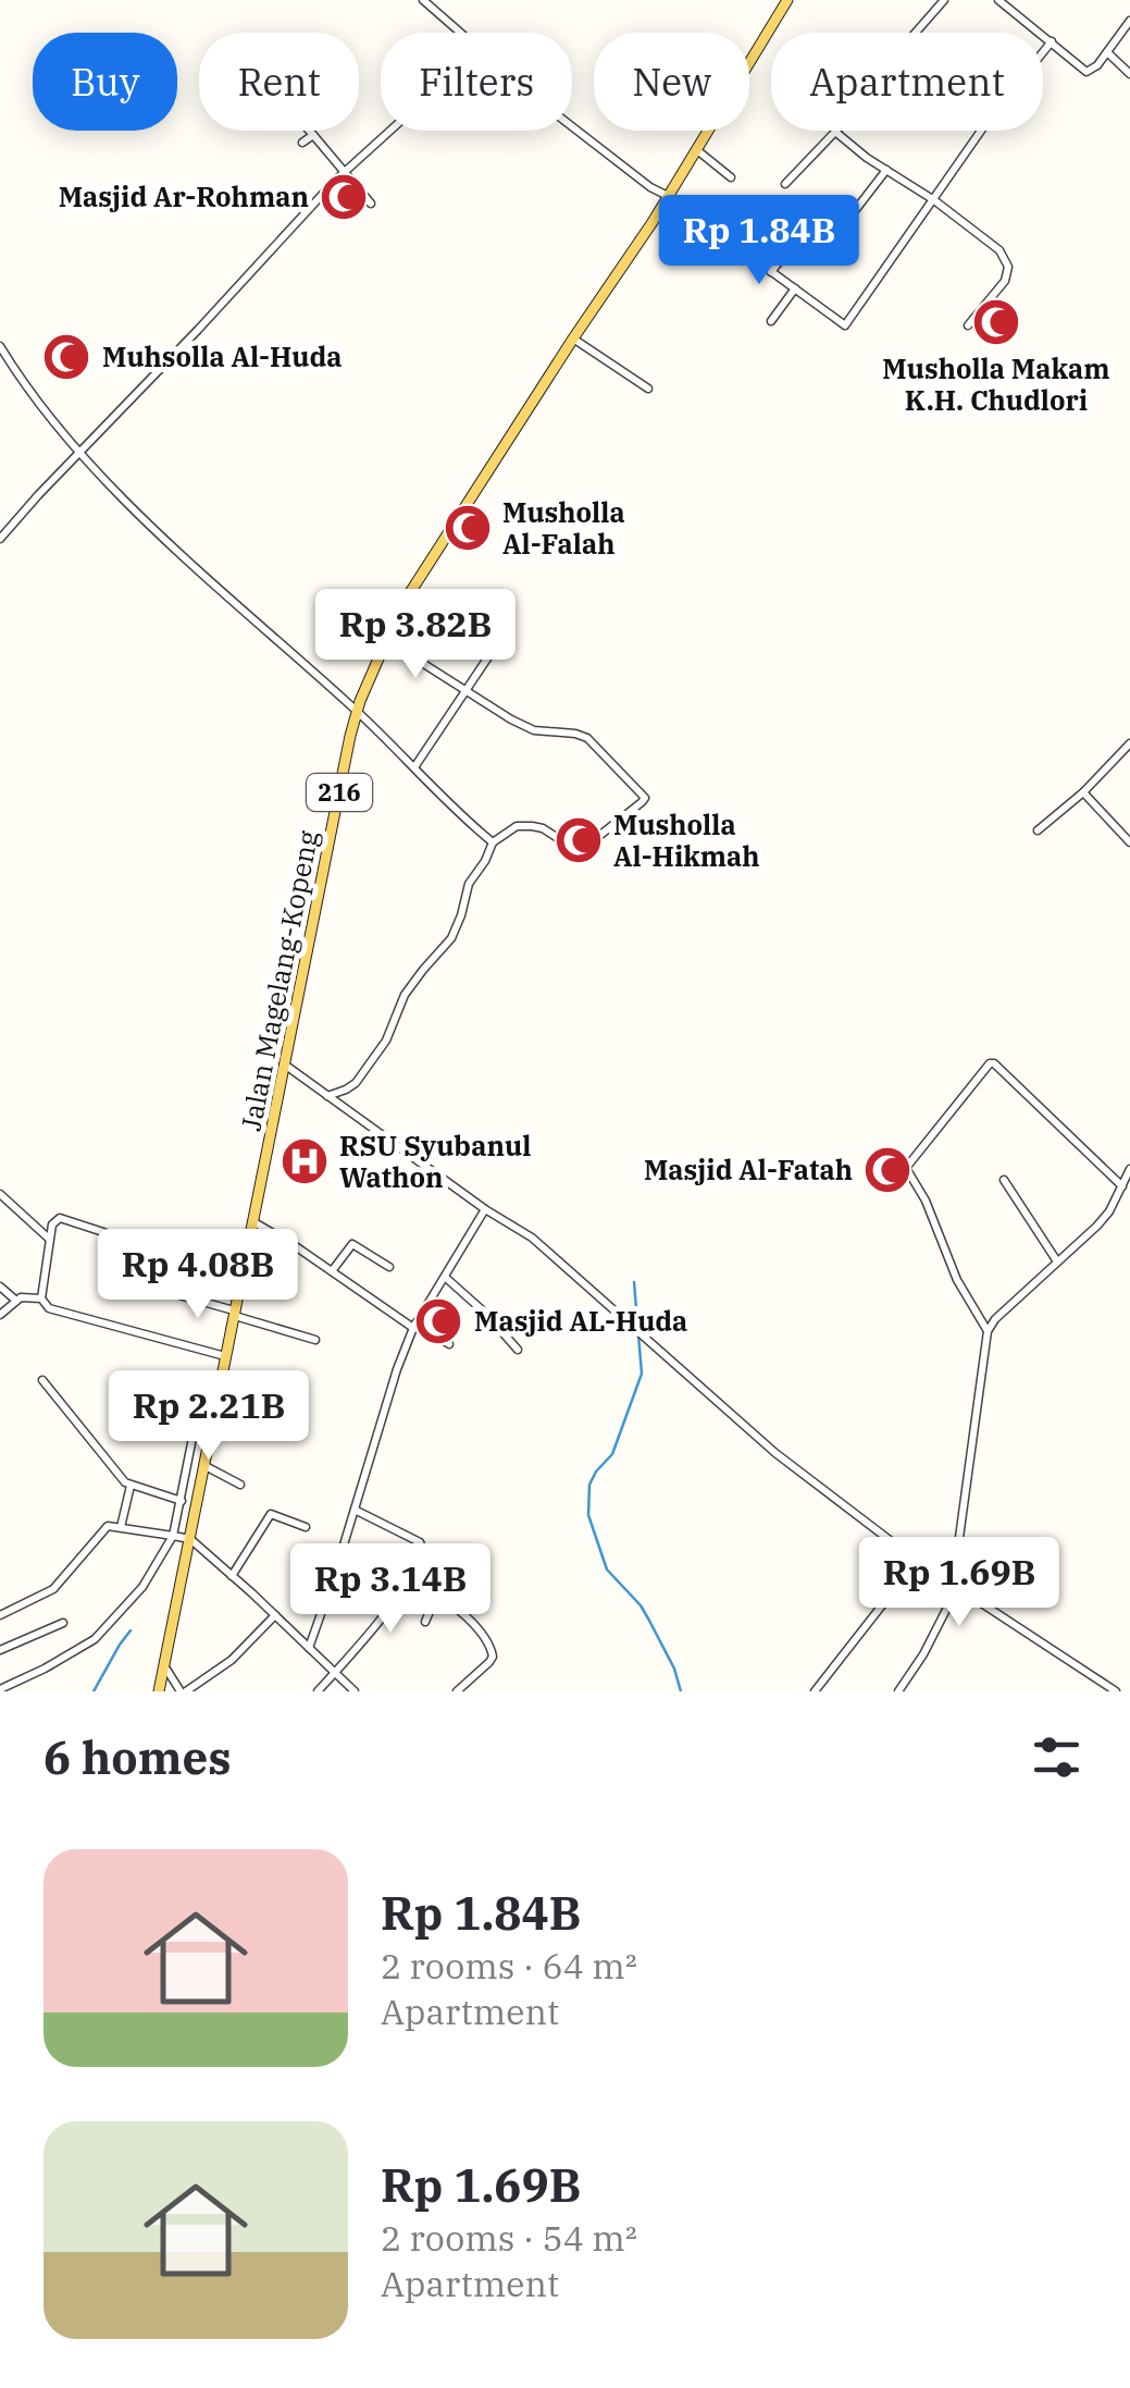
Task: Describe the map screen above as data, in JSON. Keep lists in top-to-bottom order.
{
  "streets": {
    "main road": ["216", "Jalan Magelang-Kopeng"]
  },
  "places": {
    "mosque": [
      "Masjid Ar-Rohman",
      "Musholla Makam K.H. Chudlori",
      "Muhsolla Al-Huda",
      "Musholla Al-Falah",
      "Musholla Al-Hikmah",
      "Masjid Al-Fatah",
      "Masjid AL-Huda"
    ],
    "hospital": ["RSU Syubanul Wathon"]
  },
  "page": {
    "chip": [
      "Buy",
      "Rent",
      "Filters",
      "New",
      "Apartment"
    ],
    "price": [
      "Rp 1.84B",
      "Rp 3.82B",
      "Rp 4.08B",
      "Rp 2.21B",
      "Rp 1.69B",
      "Rp 3.14B"
    ],
    "heading": "6 homes",
    "list": [
      {
        "name": "Rp 1.84B",
        "note": "2 rooms · 64 m² · Apartment"
      },
      {
        "name": "Rp 1.69B",
        "note": "2 rooms · 54 m² · Apartment"
      }
    ]
  }
}
